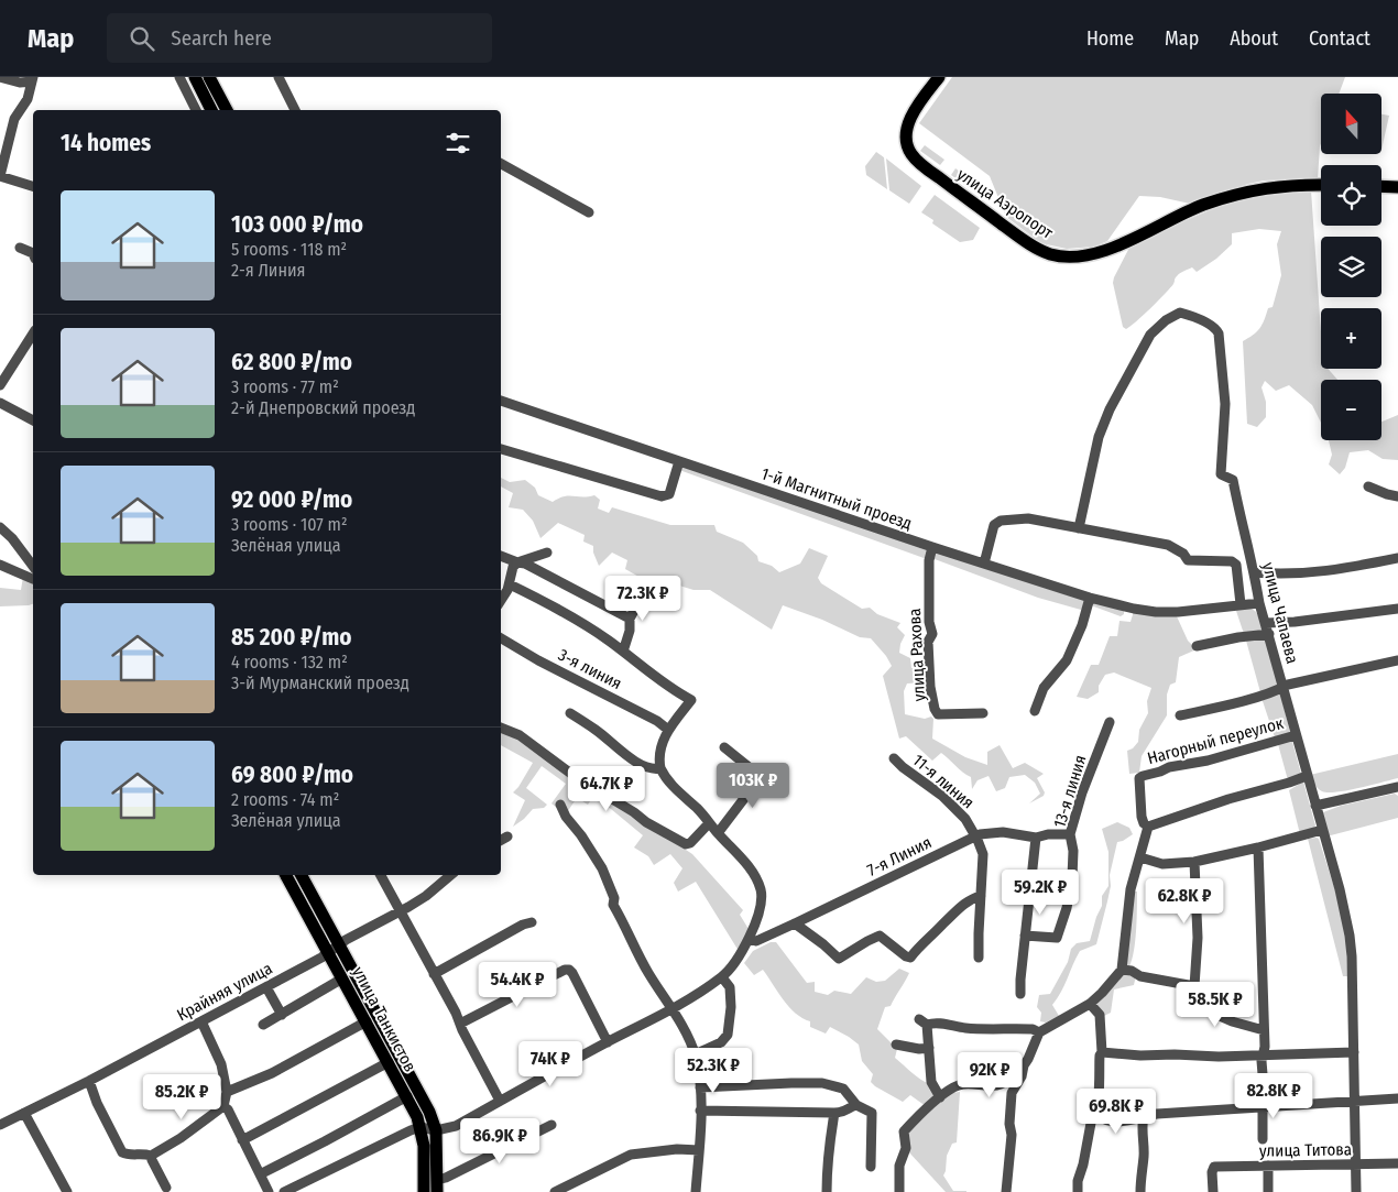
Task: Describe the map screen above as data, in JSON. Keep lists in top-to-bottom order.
{
  "streets": {
    "main road": ["улица Аэропорт", "улица Танкистов"],
    "street": [
      "1-й Магнитный проезд",
      "улица Чапаева",
      "улица Рахова",
      "3-я линия",
      "Нагорный переулок",
      "11-я линия",
      "13-я линия",
      "7-я Линия",
      "Крайняя улица",
      "улица Титова"
    ]
  },
  "crossings": [
    ["1-й Магнитный проезд", "улица Чапаева"],
    ["1-й Магнитный проезд", "улица Рахова"],
    ["улица Чапаева", "Нагорный переулок"],
    ["улица Чапаева", "улица Титова"],
    ["11-я линия", "7-я Линия"],
    ["13-я линия", "7-я Линия"],
    ["Крайняя улица", "улица Танкистов"]
  ],
  "north": "top",
  "page": {
    "header": "Map",
    "search": "Search here",
    "nav": [
      "Home",
      "Map",
      "About",
      "Contact"
    ],
    "map_buttons": ["+", "−"],
    "heading": "14 homes",
    "list": [
      {
        "name": "103 000 ₽/mo",
        "note": "5 rooms · 118 m² · 2-я Линия"
      },
      {
        "name": "62 800 ₽/mo",
        "note": "3 rooms · 77 m² · 2-й Днепровский проезд"
      },
      {
        "name": "92 000 ₽/mo",
        "note": "3 rooms · 107 m² · Зелёная улица"
      },
      {
        "name": "85 200 ₽/mo",
        "note": "4 rooms · 132 m² · 3-й Мурманский проезд"
      },
      {
        "name": "69 800 ₽/mo",
        "note": "2 rooms · 74 m² · Зелёная улица"
      }
    ],
    "price": [
      "72.3K ₽",
      "103K ₽",
      "64.7K ₽",
      "59.2K ₽",
      "62.8K ₽",
      "54.4K ₽",
      "58.5K ₽",
      "74K ₽",
      "52.3K ₽",
      "92K ₽",
      "82.8K ₽",
      "85.2K ₽",
      "69.8K ₽",
      "86.9K ₽"
    ]
  }
}
